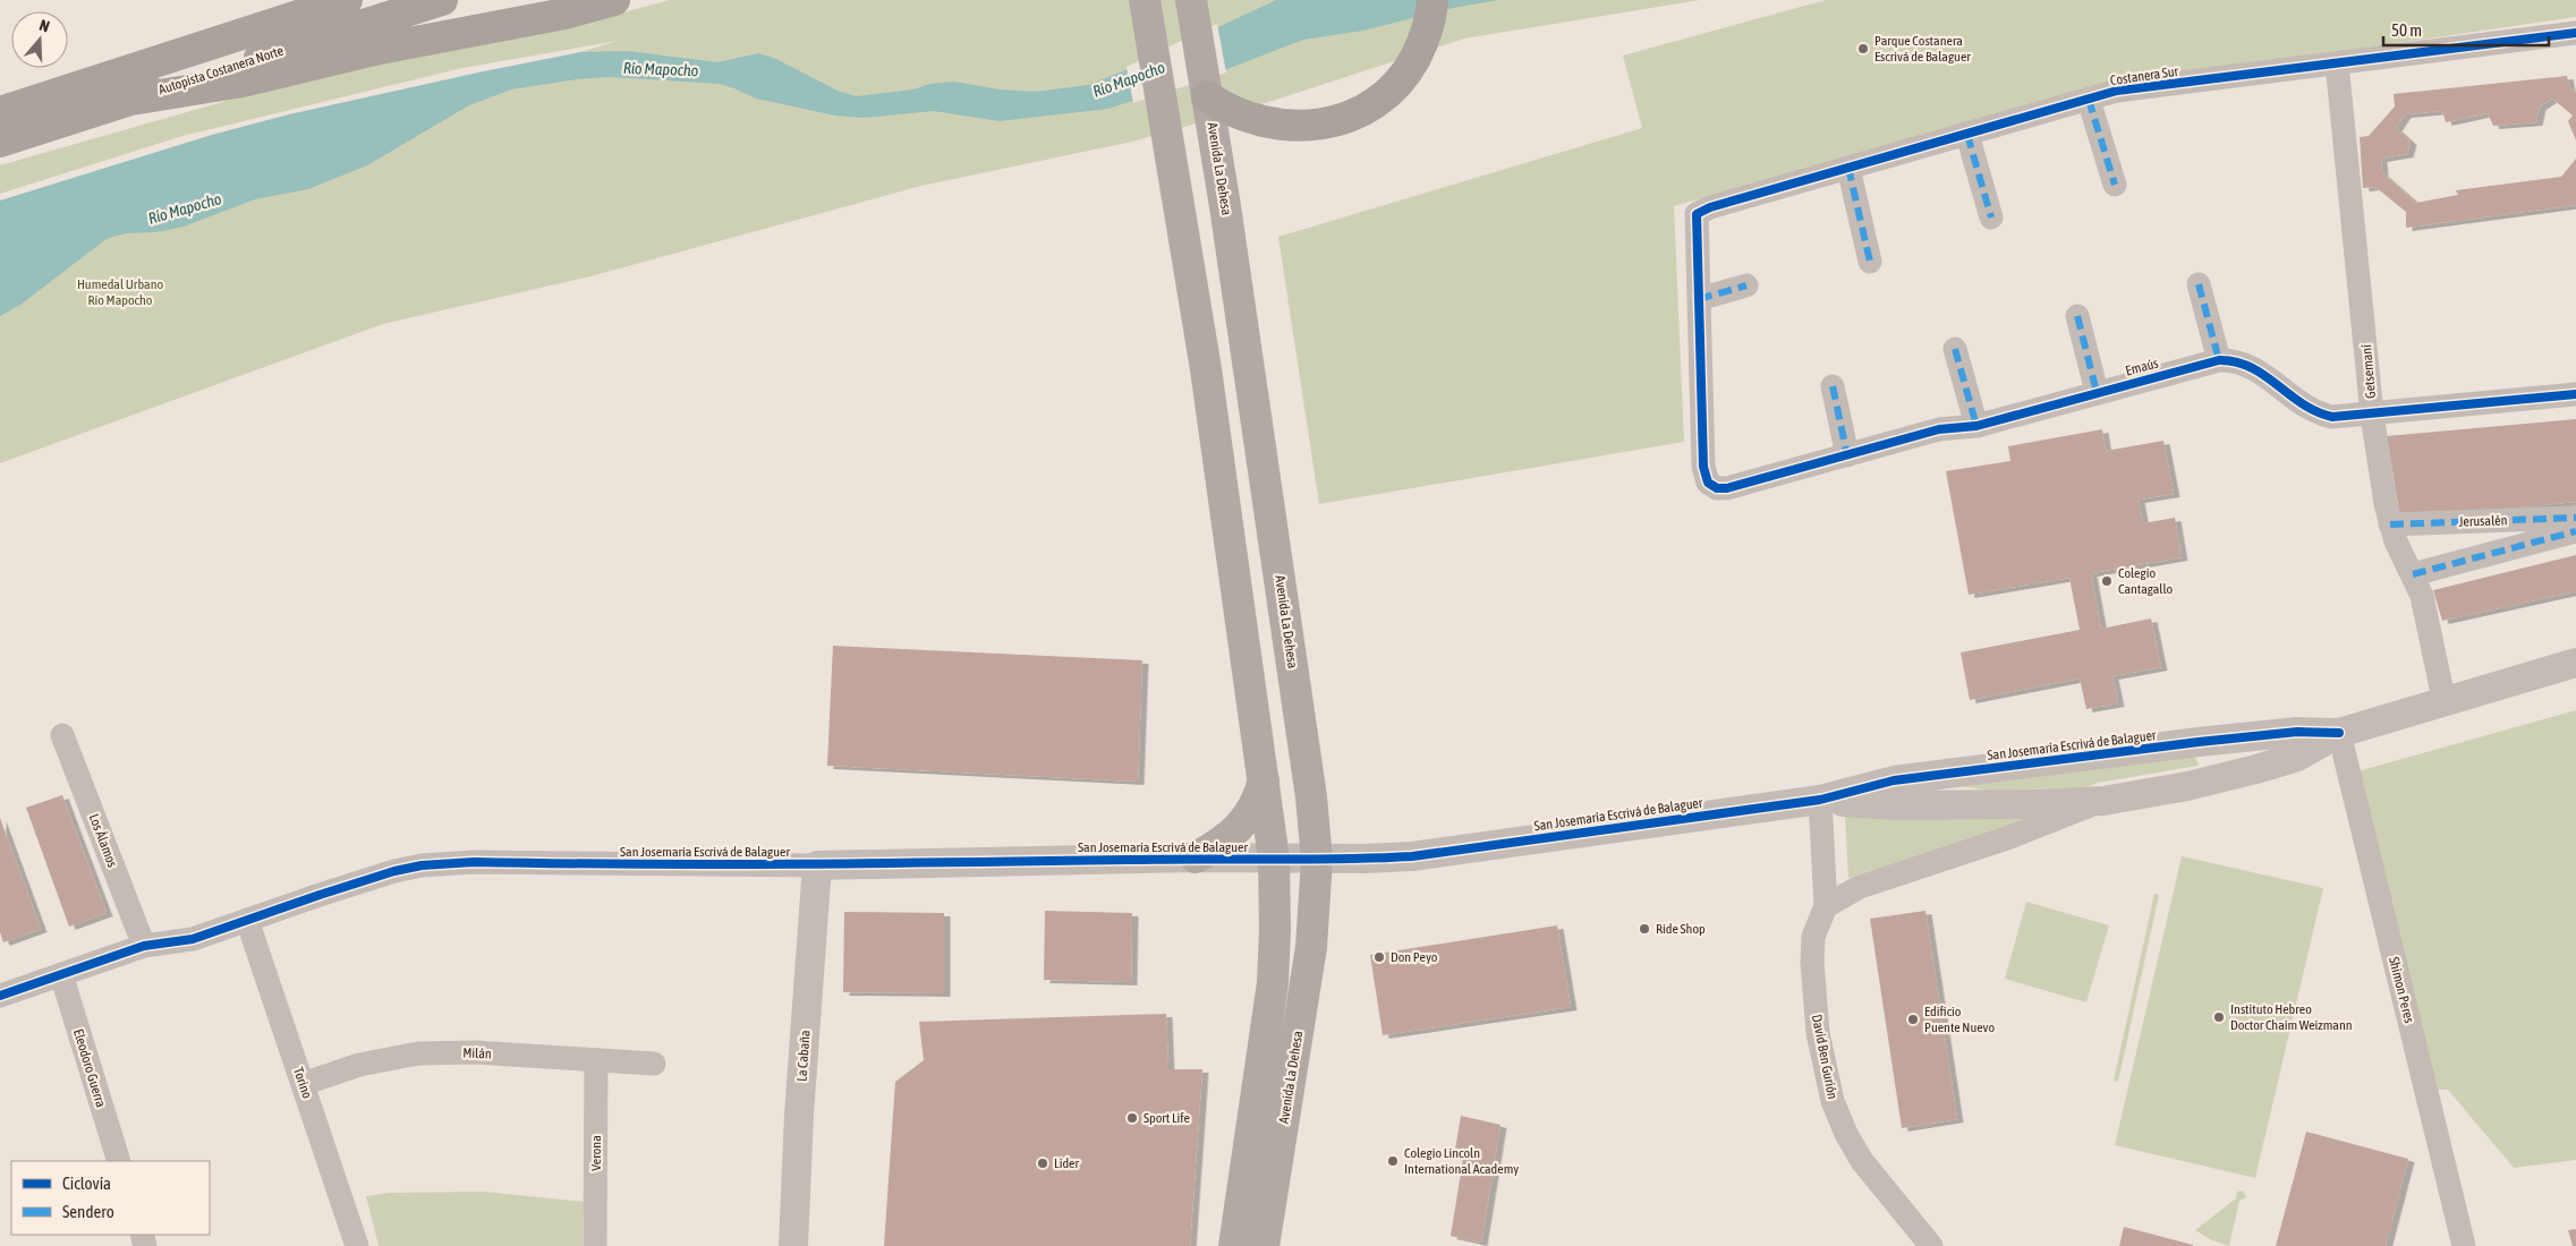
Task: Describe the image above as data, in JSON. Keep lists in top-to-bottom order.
{
  "streets": {
    "highway": ["Autopista Costanera Norte"],
    "main road": ["Avenida La Dehesa"],
    "street": [
      "Costanera Sur",
      "Emaús",
      "Getsemaní",
      "Jerusalén",
      "San Josemaría Escrivá de Balaguer",
      "Los Álamos",
      "Shimon Peres",
      "Milán",
      "La Cabaña",
      "David Ben Gurión",
      "Eleodoro Guerra",
      "Torino",
      "Verona"
    ]
  },
  "crossings": [
    ["Costanera Sur", "Emaús"],
    ["Costanera Sur", "Getsemaní"],
    ["Avenida La Dehesa", "San Josemaría Escrivá de Balaguer"],
    ["Emaús", "Getsemaní"],
    ["Getsemaní", "Jerusalén"],
    ["Getsemaní", "San Josemaría Escrivá de Balaguer"],
    ["San Josemaría Escrivá de Balaguer", "Los Álamos"],
    ["San Josemaría Escrivá de Balaguer", "Shimon Peres"],
    ["San Josemaría Escrivá de Balaguer", "La Cabaña"],
    ["San Josemaría Escrivá de Balaguer", "David Ben Gurión"],
    ["San Josemaría Escrivá de Balaguer", "Eleodoro Guerra"],
    ["San Josemaría Escrivá de Balaguer", "Torino"],
    ["Milán", "Torino"],
    ["Milán", "Verona"]
  ],
  "water": ["Río Mapocho"],
  "parks": ["Humedal Urbano Río Mapocho"],
  "places": [
    "Parque Costanera Escrivá de Balaguer",
    "Colegio Cantagallo",
    "Ride Shop",
    "Don Peyo",
    "Instituto Hebreo Doctor Chaim Weizmann",
    "Edificio Puente Nuevo",
    "Sport Life",
    "Colegio Lincoln International Academy",
    "Lider"
  ],
  "legend": ["Ciclovía", "Sendero"],
  "scale_bar": "50 m",
  "north": "top"
}
